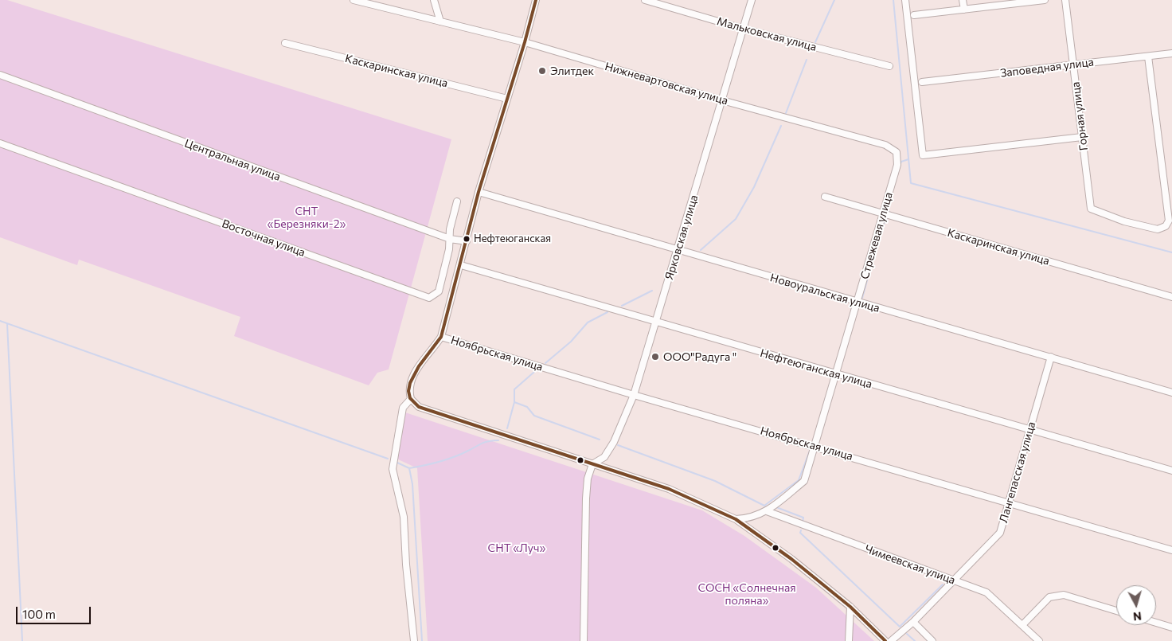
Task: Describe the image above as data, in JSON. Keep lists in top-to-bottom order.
{
  "streets": {
    "street": [
      "Мальковская улица",
      "Заповедная улица",
      "Каскаринская улица",
      "Нижневартовская улица",
      "Горная улица",
      "Центральная улица",
      "Стрежевая улица",
      "Ярковская улица",
      "Восточная улица",
      "Новоуральская улица",
      "Ноябрьская улица",
      "Нефтеюганская улица",
      "Лангепасская улица",
      "Чимеевская улица"
    ]
  },
  "crossings": [
    ["Мальковская улица", "Ярковская улица"],
    ["Заповедная улица", "Горная улица"],
    ["Каскаринская улица", "Стрежевая улица"],
    ["Нижневартовская улица", "Стрежевая улица"],
    ["Нижневартовская улица", "Ярковская улица"],
    ["Центральная улица", "Восточная улица"],
    ["Стрежевая улица", "Новоуральская улица"],
    ["Стрежевая улица", "Ноябрьская улица"],
    ["Стрежевая улица", "Нефтеюганская улица"],
    ["Стрежевая улица", "Чимеевская улица"],
    ["Ярковская улица", "Новоуральская улица"],
    ["Ярковская улица", "Ноябрьская улица"],
    ["Ярковская улица", "Нефтеюганская улица"],
    ["Новоуральская улица", "Лангепасская улица"],
    ["Ноябрьская улица", "Лангепасская улица"],
    ["Нефтеюганская улица", "Лангепасская улица"],
    ["Лангепасская улица", "Чимеевская улица"]
  ],
  "parks": ["СНТ «Березняки-2»", "СНТ «Луч»", "СОСН «Солнечная поляна»"],
  "places": ["Элитдек", "Нефтеюганская", "ООО\"Радуга \""],
  "scale_bar": "100 m",
  "north": "bottom"
}
